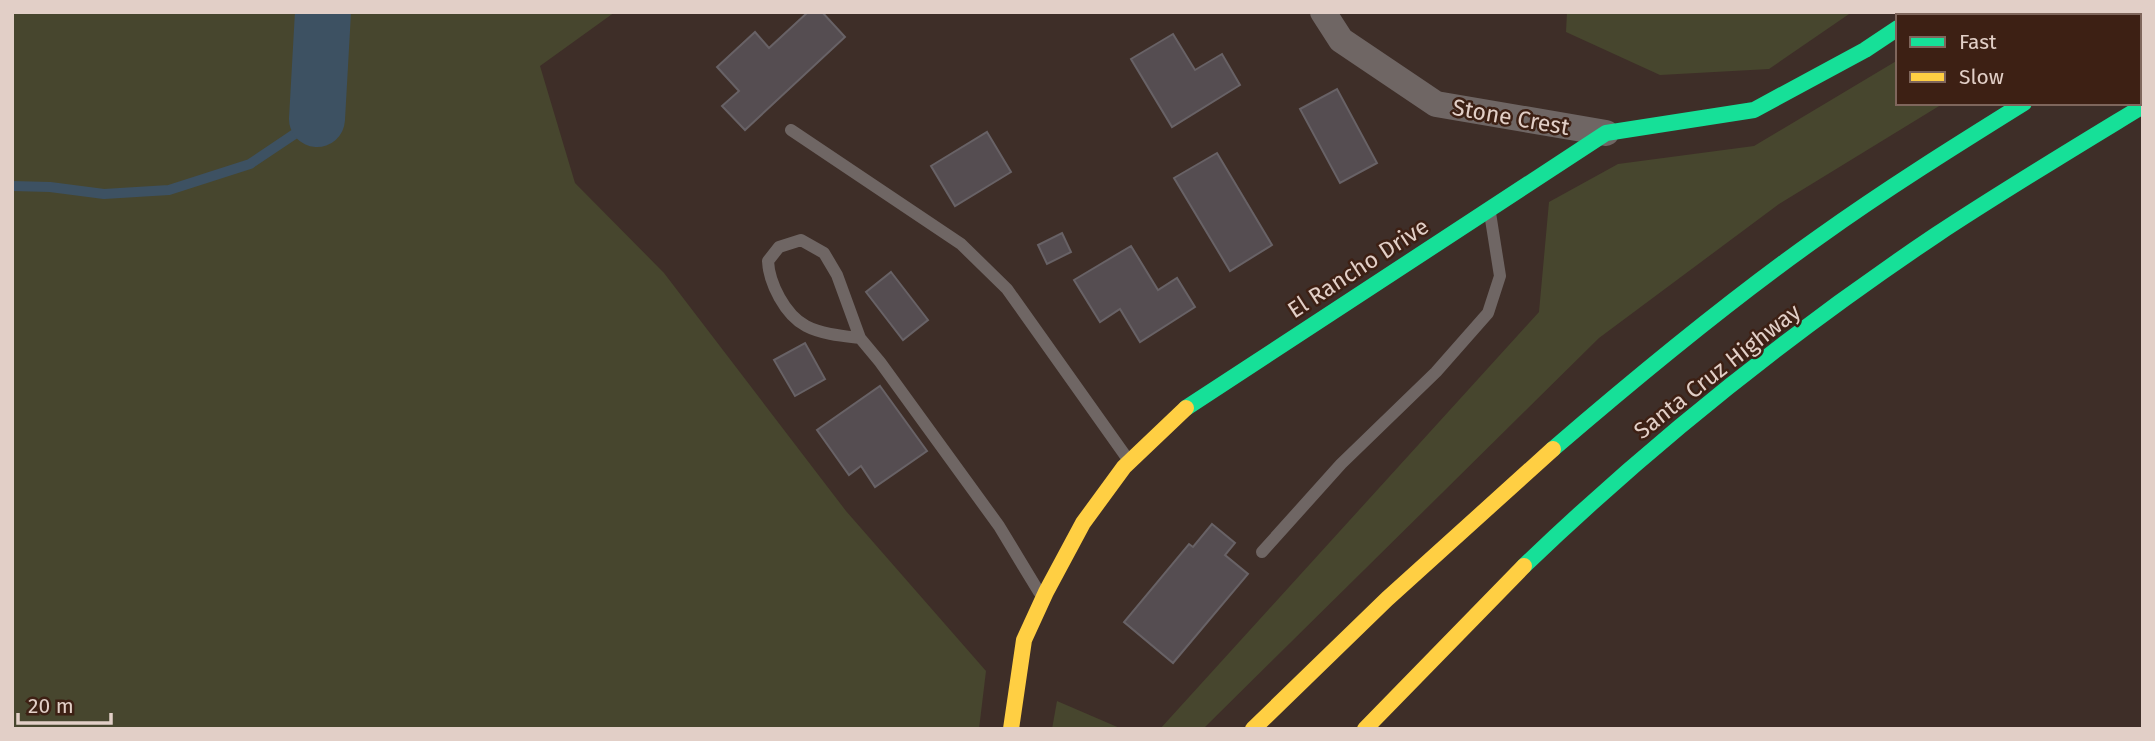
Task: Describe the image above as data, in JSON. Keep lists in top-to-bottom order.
{
  "streets": {
    "main road": ["El Rancho Drive", "Santa Cruz Highway"],
    "street": ["Stone Crest"]
  },
  "crossings": [
    ["Stone Crest", "El Rancho Drive"]
  ],
  "legend": ["Fast", "Slow"],
  "scale_bar": "20 m"
}
